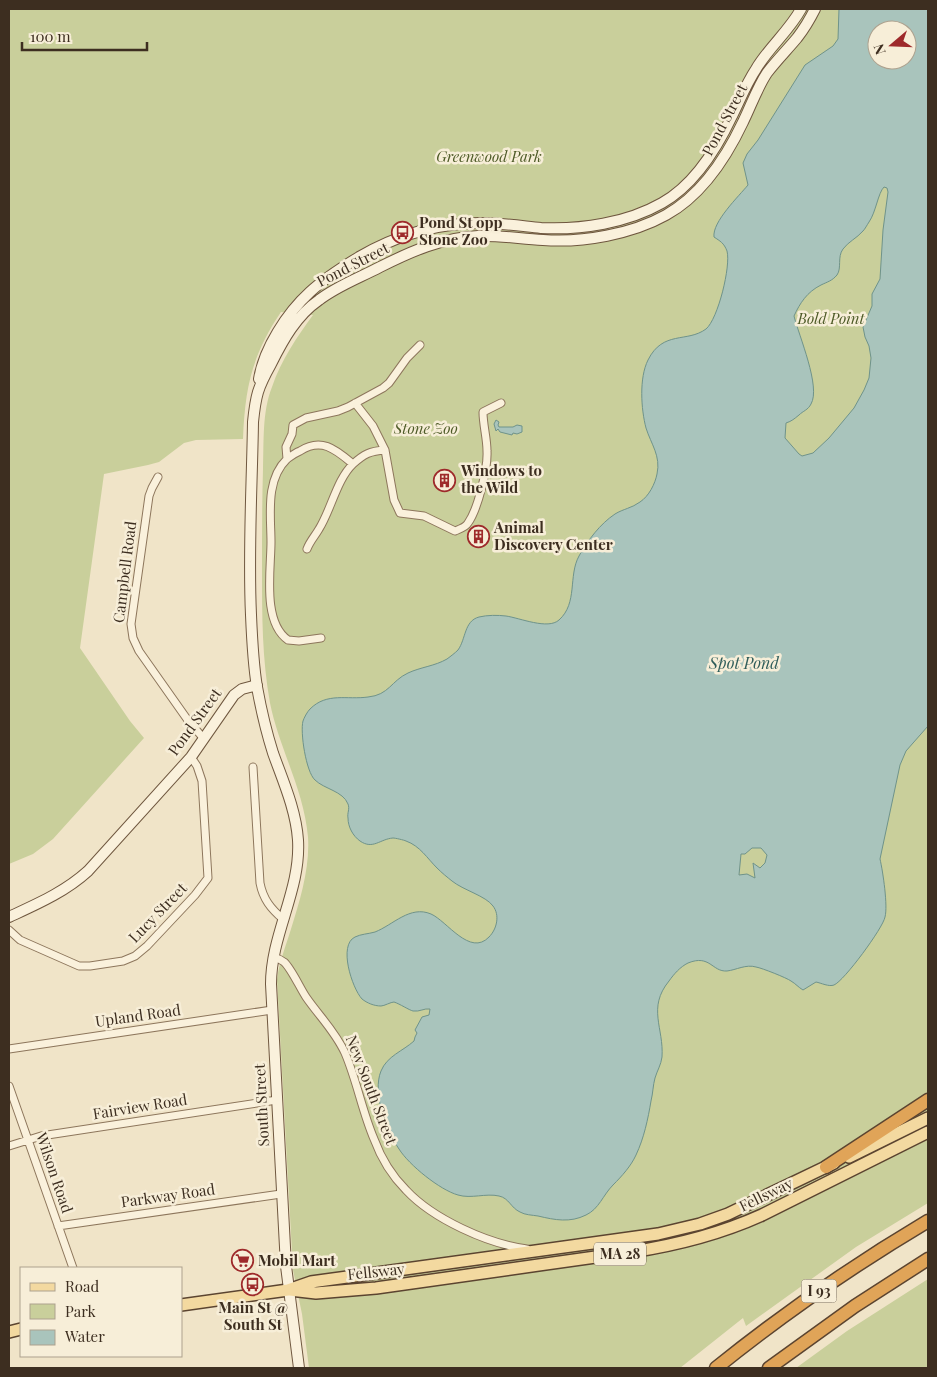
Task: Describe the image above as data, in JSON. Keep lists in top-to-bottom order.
{
  "streets": {
    "highway": ["I 93"],
    "main road": [
      "Pond Street",
      "South Street",
      "Fellsway",
      "MA 28"
    ],
    "street": [
      "Campbell Road",
      "Lucy Street",
      "Upland Road",
      "New South Street",
      "Fairview Road",
      "Wilson Road",
      "Parkway Road"
    ]
  },
  "crossings": [
    ["Pond Street", "Campbell Road"],
    ["Pond Street", "Lucy Street"],
    ["Pond Street", "South Street"],
    ["Upland Road", "South Street"],
    ["New South Street", "South Street"],
    ["New South Street", "Fellsway"],
    ["South Street", "Fairview Road"],
    ["South Street", "Fellsway"],
    ["South Street", "Parkway Road"],
    ["South Street", "MA 28"],
    ["Fairview Road", "Wilson Road"],
    ["Wilson Road", "Parkway Road"],
    ["Fellsway", "MA 28"]
  ],
  "water": ["Spot Pond"],
  "parks": ["Greenwood Park", "Bold Point", "Stone Zoo"],
  "places": {
    "bus stop": ["Pond St opp Stone Zoo", "Main St @ South St"],
    "building": ["Windows to the Wild", "Animal Discovery Center"],
    "supermarket": ["Mobil Mart"]
  },
  "legend": ["Road", "Park", "Water"],
  "scale_bar": "100 m",
  "north": "left"
}
